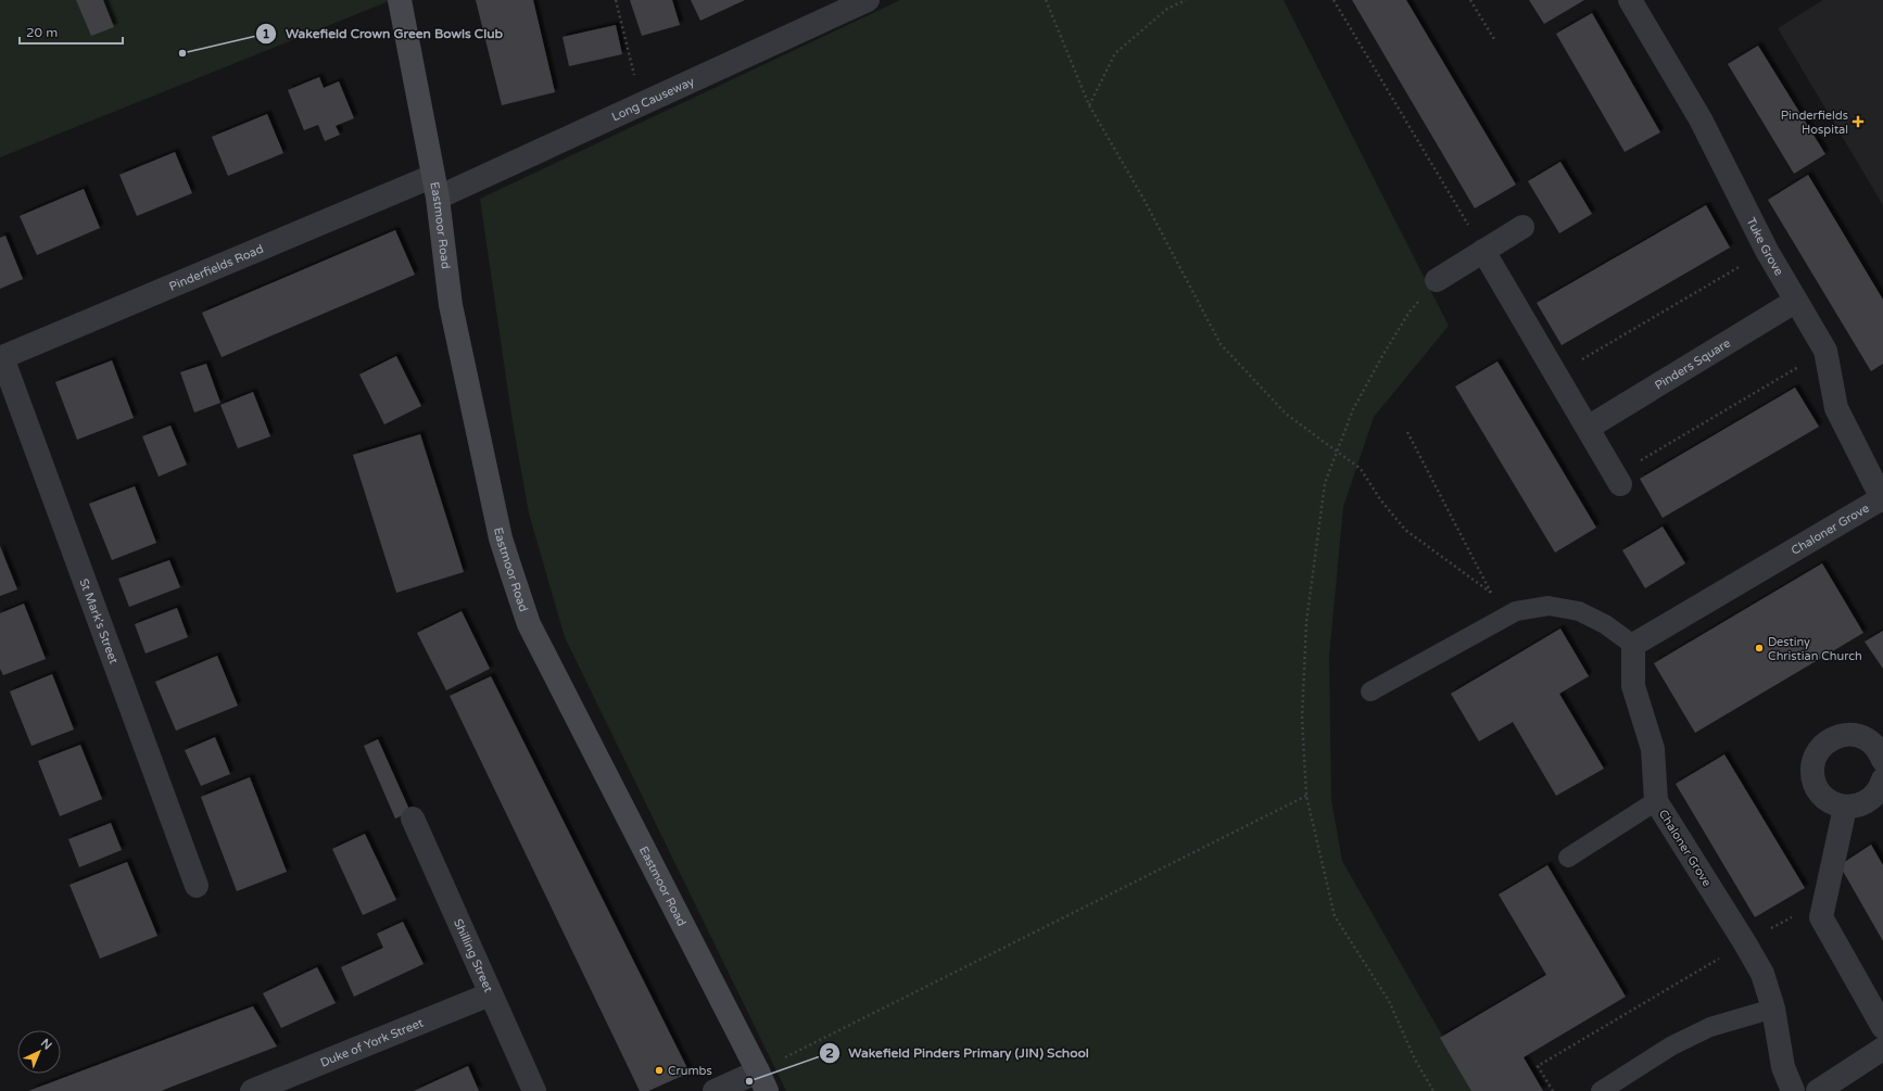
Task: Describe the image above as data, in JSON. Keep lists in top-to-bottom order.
{
  "streets": {
    "street": [
      "Long Causeway",
      "Eastmoor Road",
      "Tuke Grove",
      "Pinderfields Road",
      "Pinders Square",
      "Chaloner Grove",
      "St Mark's Street",
      "Shilling Street",
      "Duke of York Street"
    ]
  },
  "crossings": [
    ["Long Causeway", "Eastmoor Road"],
    ["Long Causeway", "Pinderfields Road"],
    ["Eastmoor Road", "Pinderfields Road"],
    ["Tuke Grove", "Pinders Square"],
    ["Tuke Grove", "Chaloner Grove"],
    ["Pinderfields Road", "St Mark's Street"],
    ["Shilling Street", "Duke of York Street"]
  ],
  "places": {
    "other": [
      "Wakefield Crown Green Bowls Club",
      "Destiny Christian Church",
      "Crumbs",
      "Wakefield Pinders Primary (JIN) School"
    ],
    "health": ["Pinderfields Hospital"]
  },
  "scale_bar": "20 m",
  "north": "top right"
}
